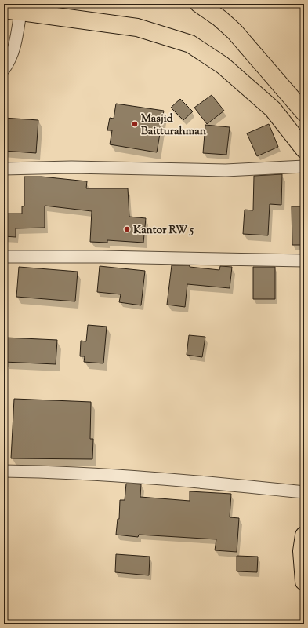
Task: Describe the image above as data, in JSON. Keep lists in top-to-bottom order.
{
  "places": ["Masjid Baitturahman", "Kantor RW 5"]
}
